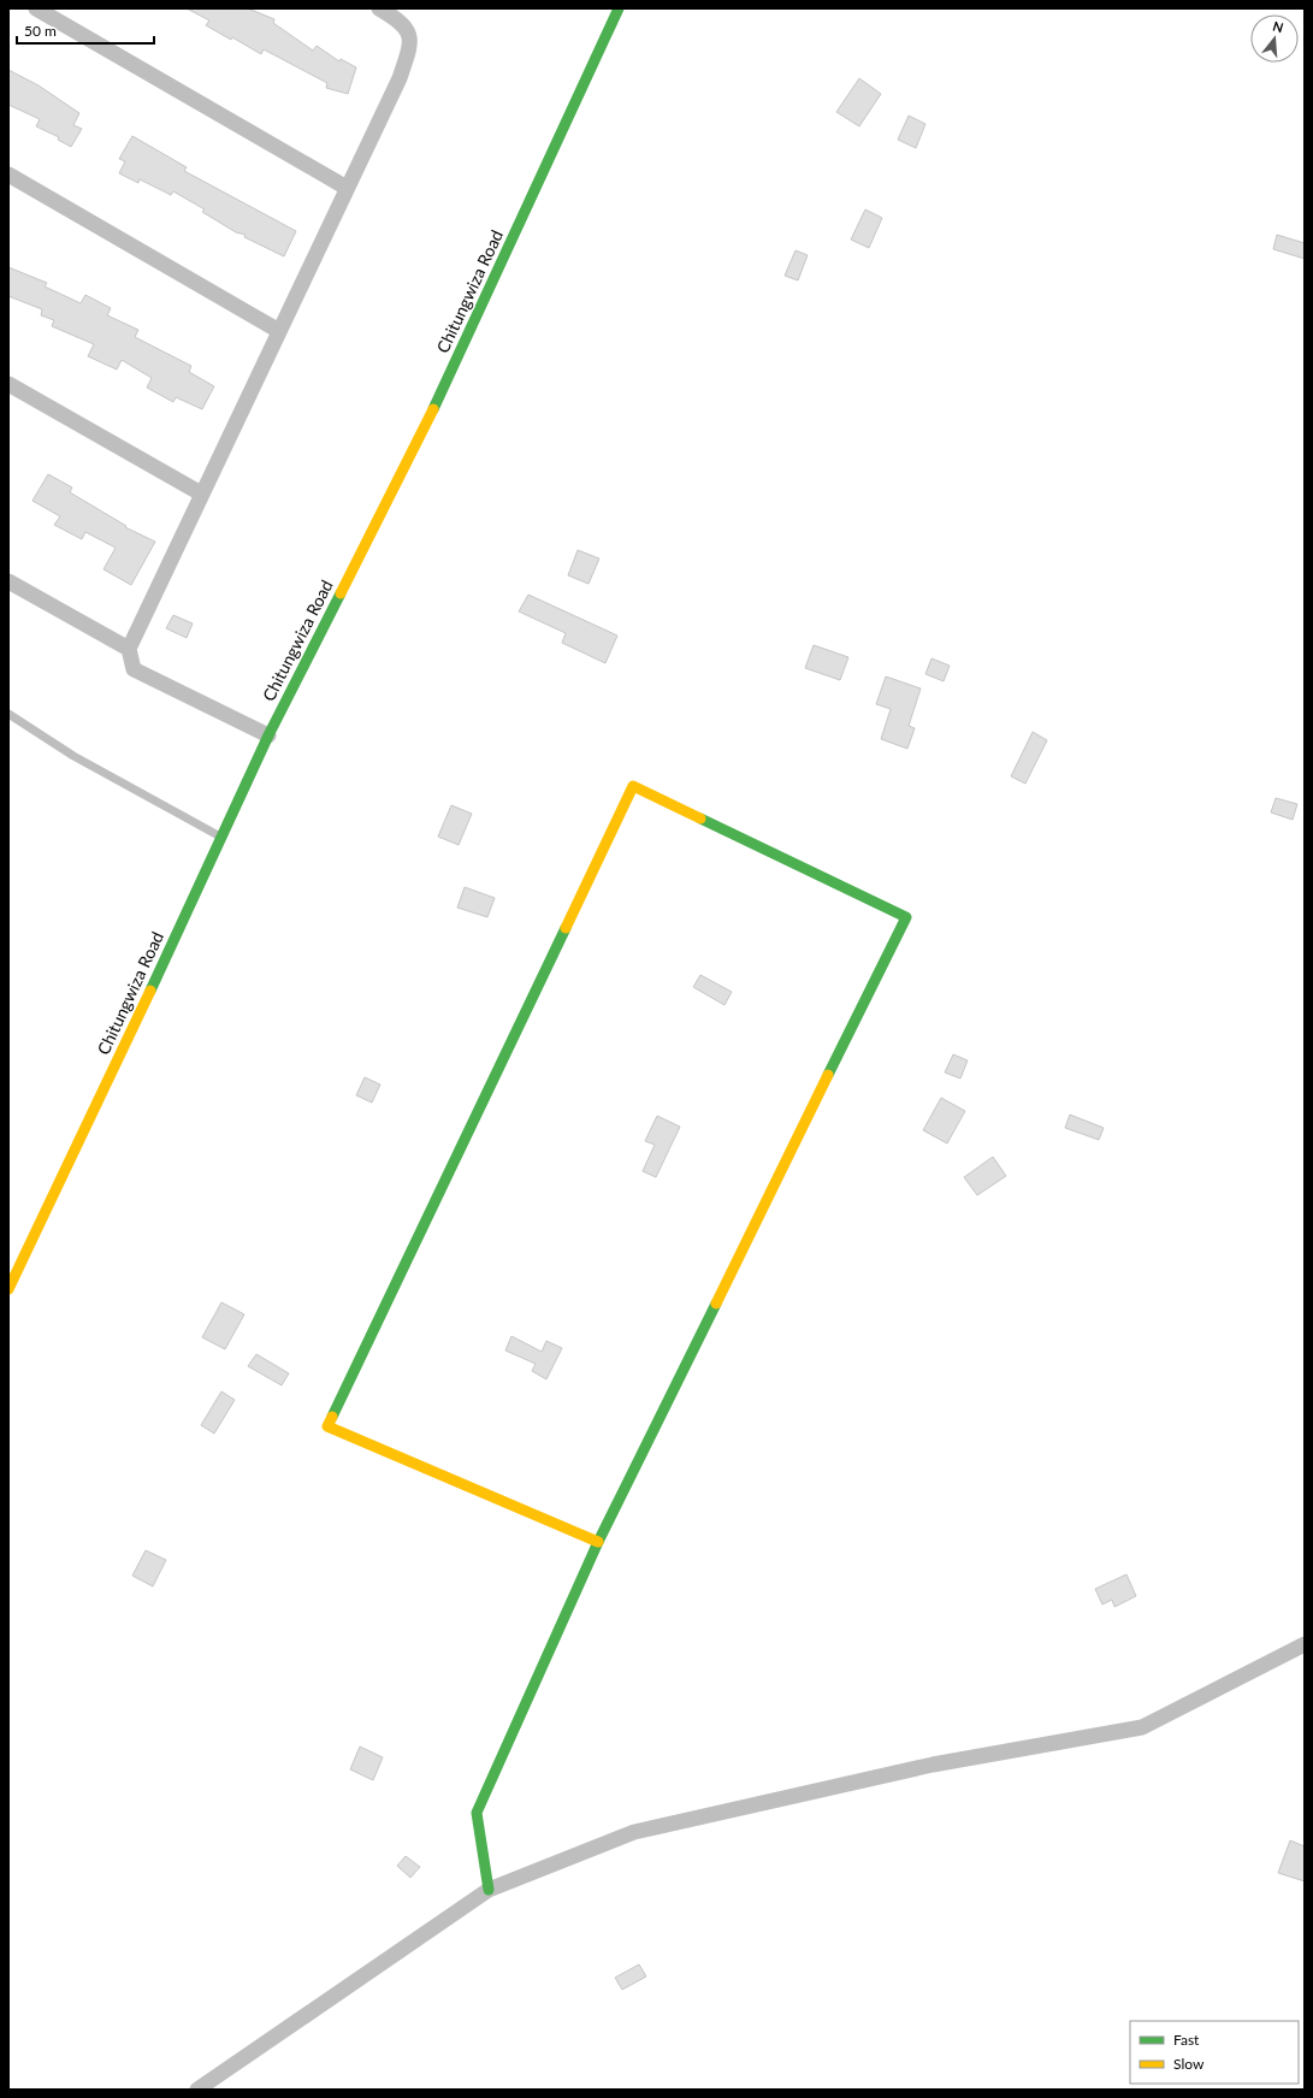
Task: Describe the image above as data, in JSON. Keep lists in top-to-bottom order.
{
  "streets": {
    "street": ["Chitungwiza Road"]
  },
  "legend": ["Fast", "Slow"],
  "scale_bar": "50 m",
  "north": "top"
}
